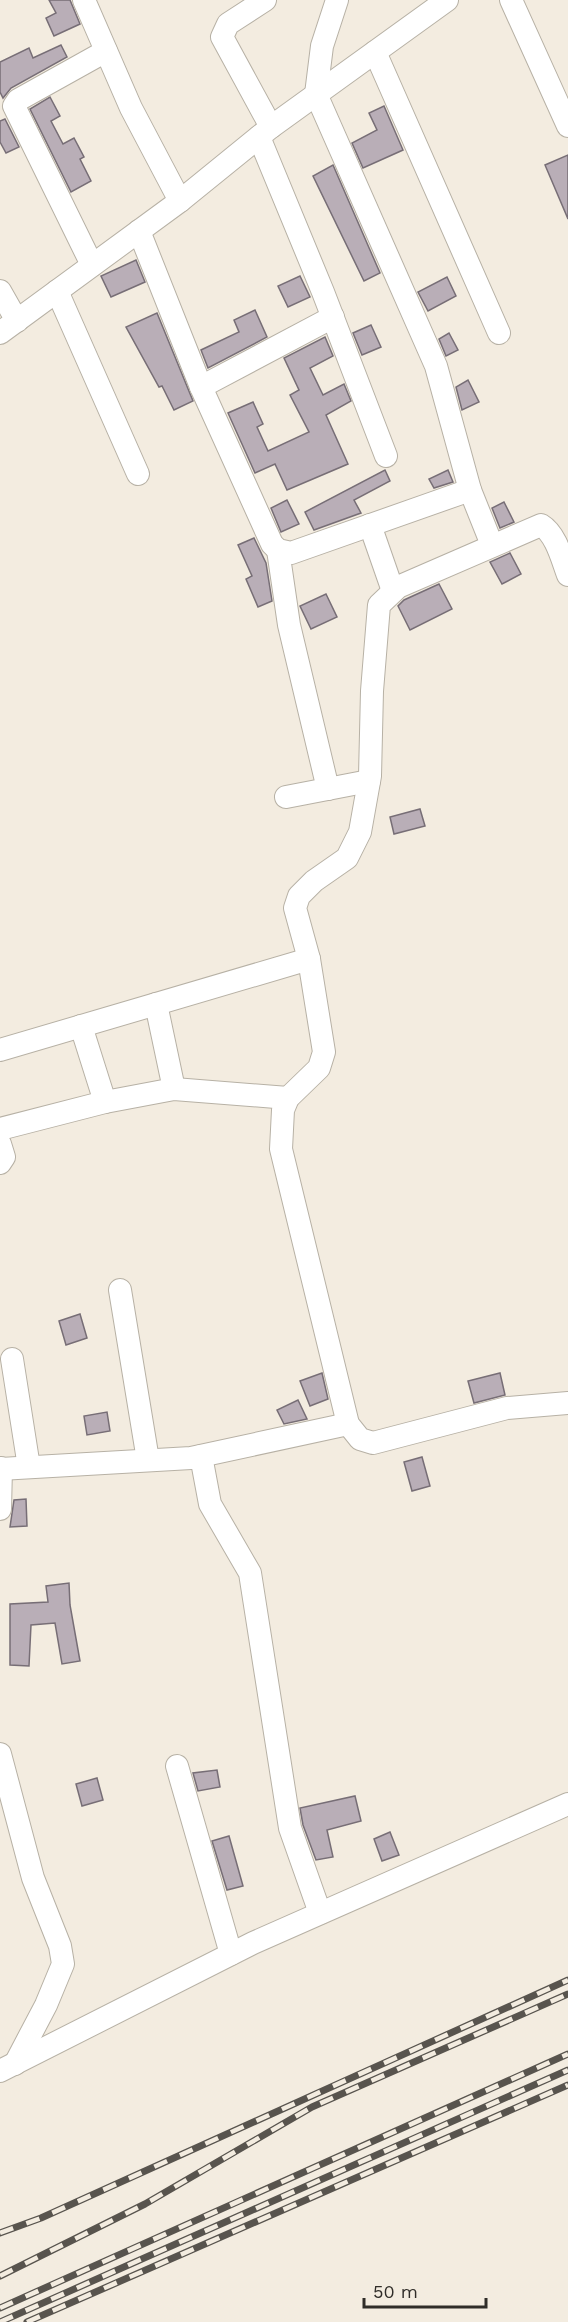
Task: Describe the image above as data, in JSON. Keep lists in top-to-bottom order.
{
  "scale_bar": "50 m"
}
